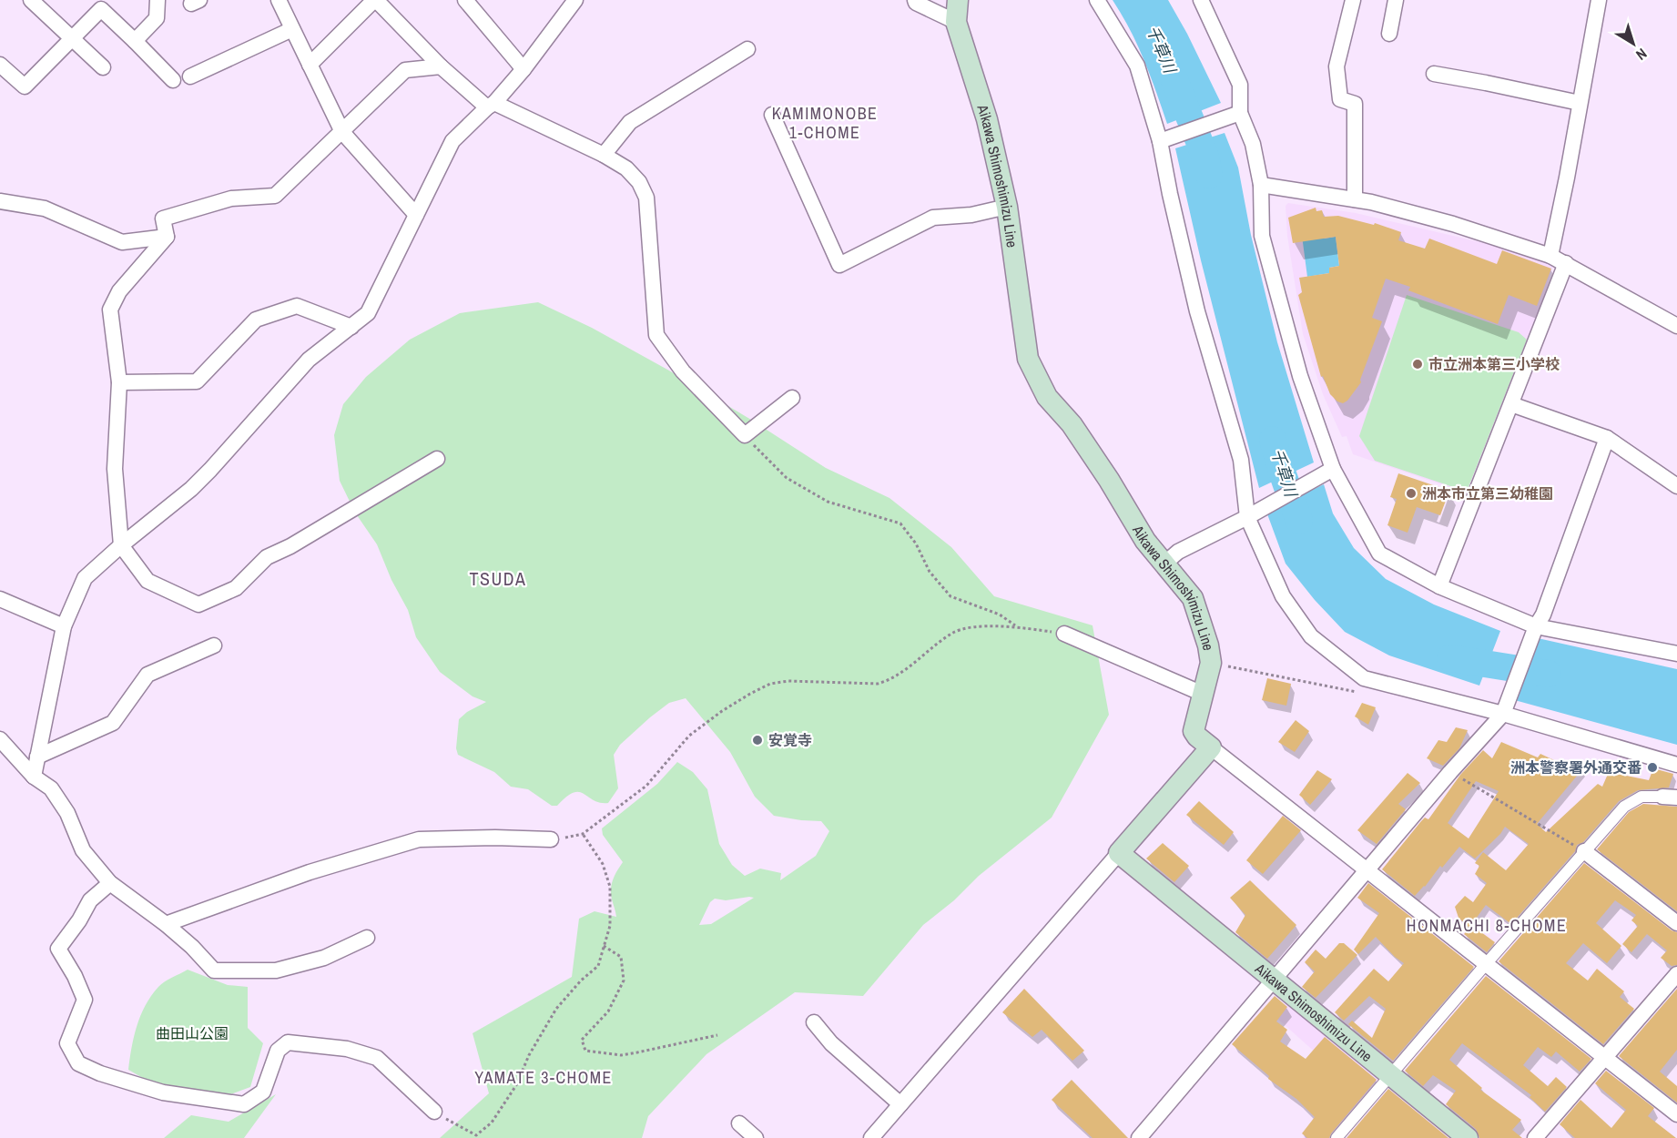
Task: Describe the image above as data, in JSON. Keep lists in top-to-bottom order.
{
  "streets": {
    "main road": ["Aikawa Shimoshimizu Line"]
  },
  "districts": [
    "KAMIMONOBE 1-CHOME",
    "TSUDA",
    "HONMACHI 8-CHOME",
    "YAMATE 3-CHOME"
  ],
  "water": ["千草川"],
  "parks": ["曲田山公園"],
  "places": [
    "市立洲本第三小学校",
    "洲本市立第三幼稚園",
    "安覚寺",
    "洲本警察署外通交番"
  ],
  "north": "bottom right"
}
